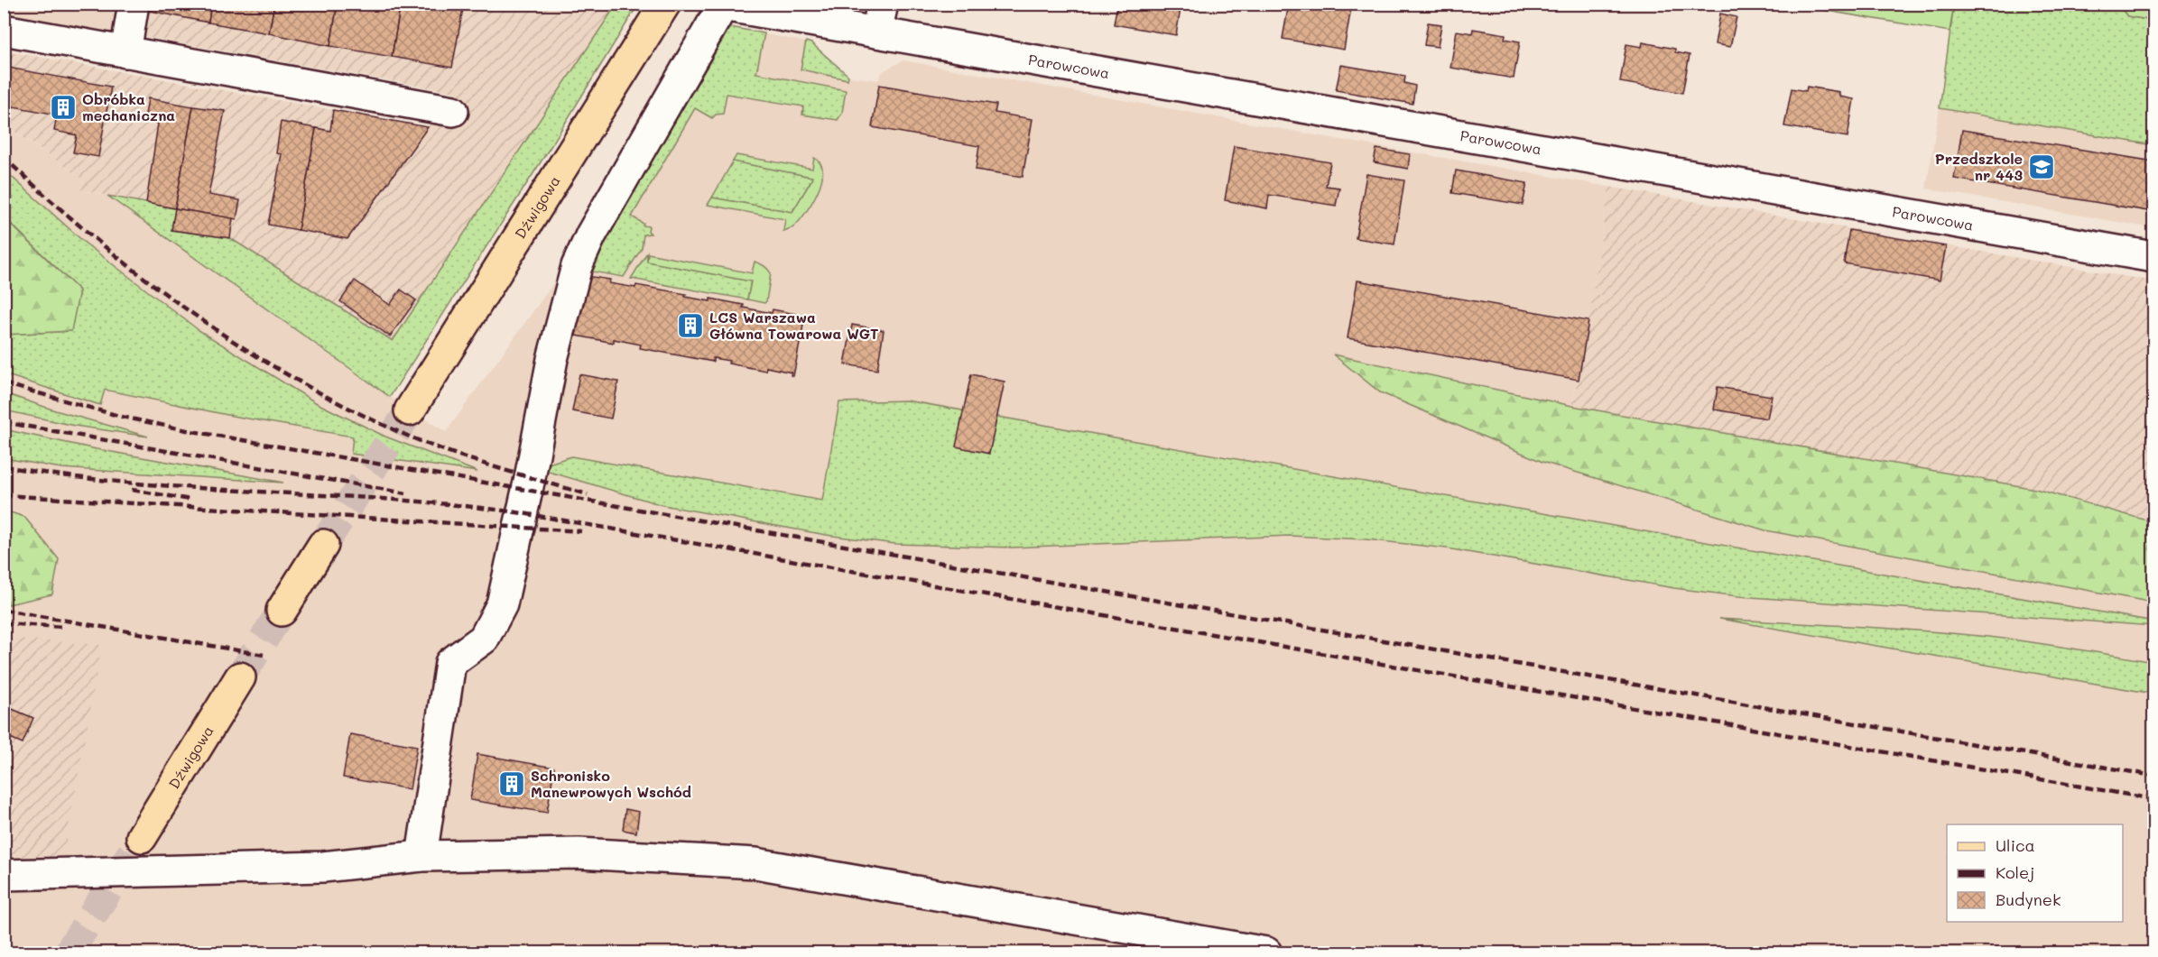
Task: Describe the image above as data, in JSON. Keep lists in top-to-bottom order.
{
  "streets": {
    "main road": ["Dźwigowa"],
    "street": ["Parowcowa"]
  },
  "places": {
    "building": ["Obróbka mechaniczna", "LCS Warszawa Główna Towarowa WGT", "Schronisko Manewrowych Wschód"],
    "school or university": ["Przedszkole nr 443"]
  },
  "legend": ["Ulica", "Kolej", "Budynek"]
}
